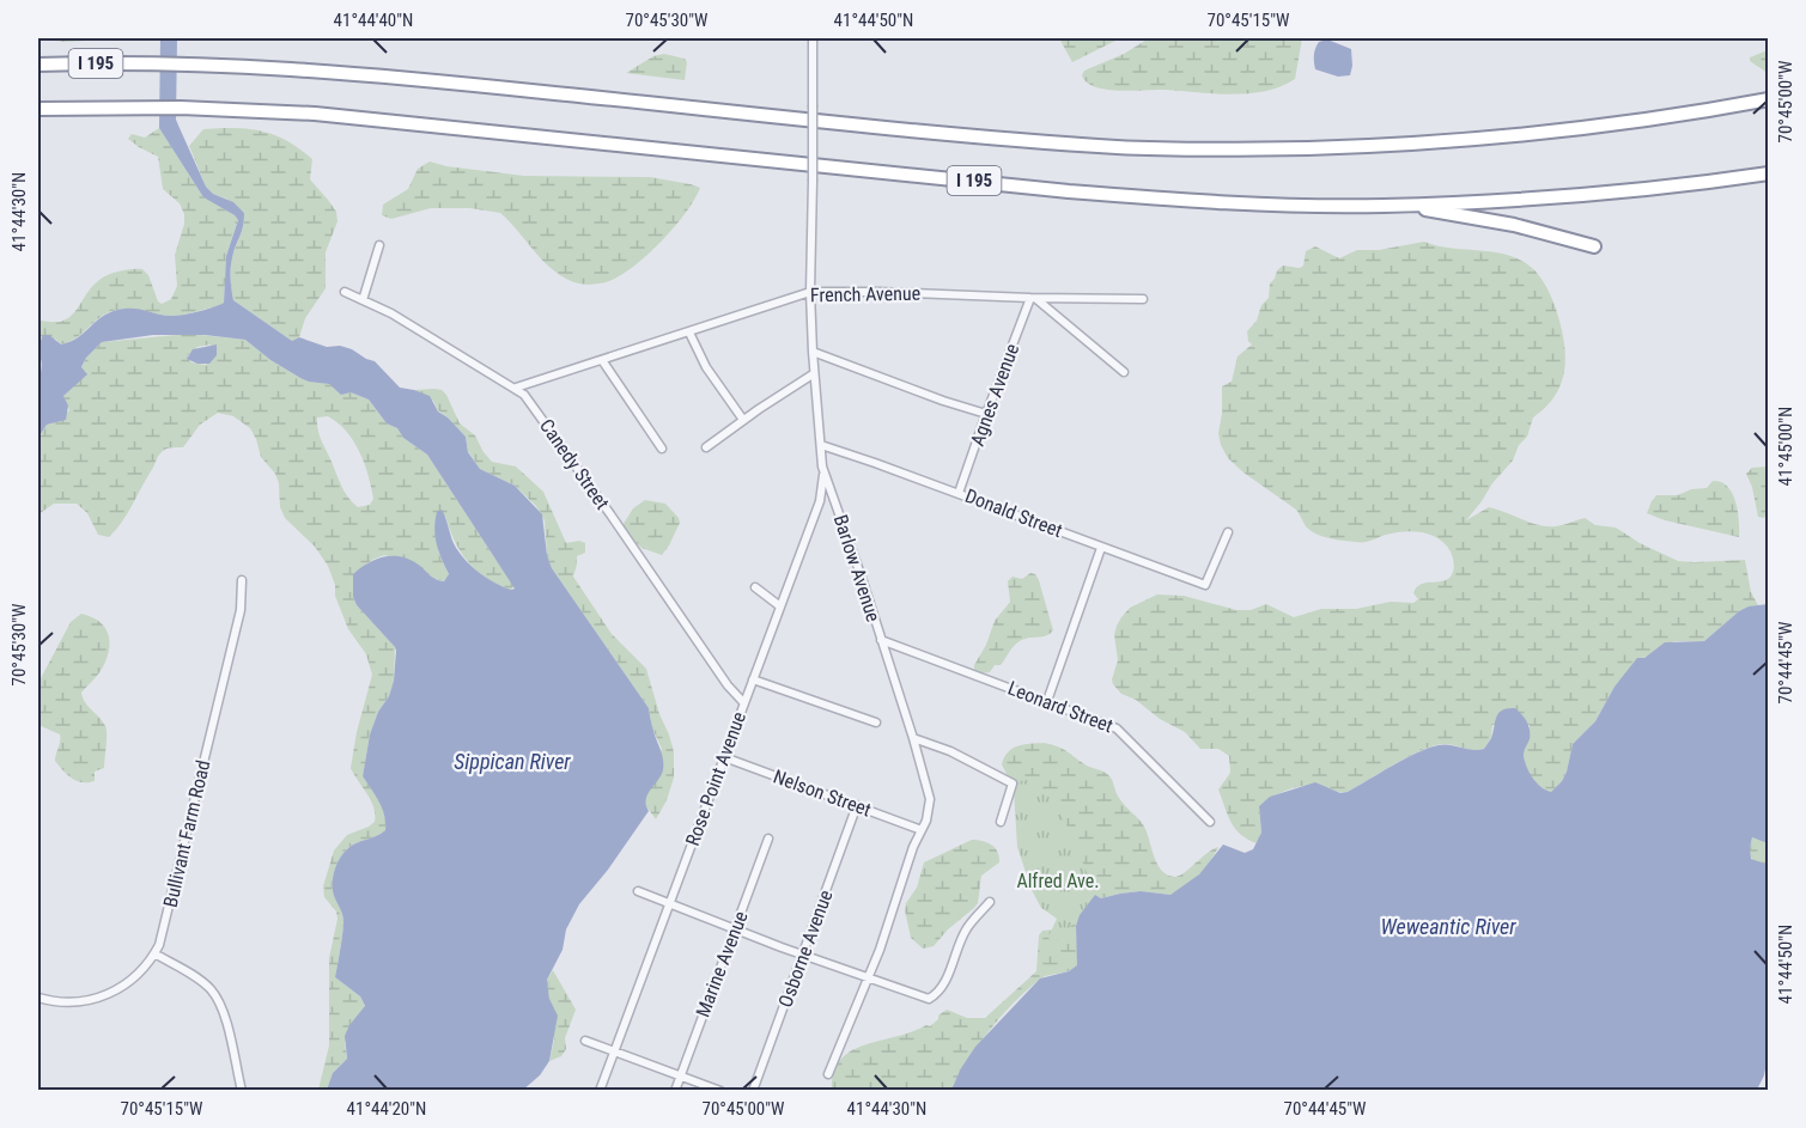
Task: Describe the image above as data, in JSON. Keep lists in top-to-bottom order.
{
  "streets": {
    "highway": ["I 195"],
    "street": [
      "French Avenue",
      "Agnes Avenue",
      "Canedy Street",
      "Donald Street",
      "Barlow Avenue",
      "Leonard Street",
      "Rose Point Avenue",
      "Nelson Street",
      "Bullivant Farm Road",
      "Osborne Avenue",
      "Marine Avenue"
    ]
  },
  "crossings": [
    ["French Avenue", "Agnes Avenue"],
    ["French Avenue", "Canedy Street"],
    ["French Avenue", "Barlow Avenue"],
    ["Agnes Avenue", "Donald Street"],
    ["Canedy Street", "Rose Point Avenue"],
    ["Donald Street", "Barlow Avenue"],
    ["Barlow Avenue", "Leonard Street"],
    ["Barlow Avenue", "Rose Point Avenue"],
    ["Barlow Avenue", "Nelson Street"],
    ["Rose Point Avenue", "Nelson Street"],
    ["Nelson Street", "Osborne Avenue"]
  ],
  "water": ["Sippican River", "Weweantic River"],
  "parks": ["Alfred Ave."],
  "coordinates": [
    "41°44'40\"N",
    "70°45'30\"W",
    "41°44'50\"N",
    "70°45'15\"W",
    "70°45'00\"W",
    "41°44'30\"N",
    "41°45'00\"N",
    "70°44'45\"W",
    "41°44'20\"N"
  ]
}
